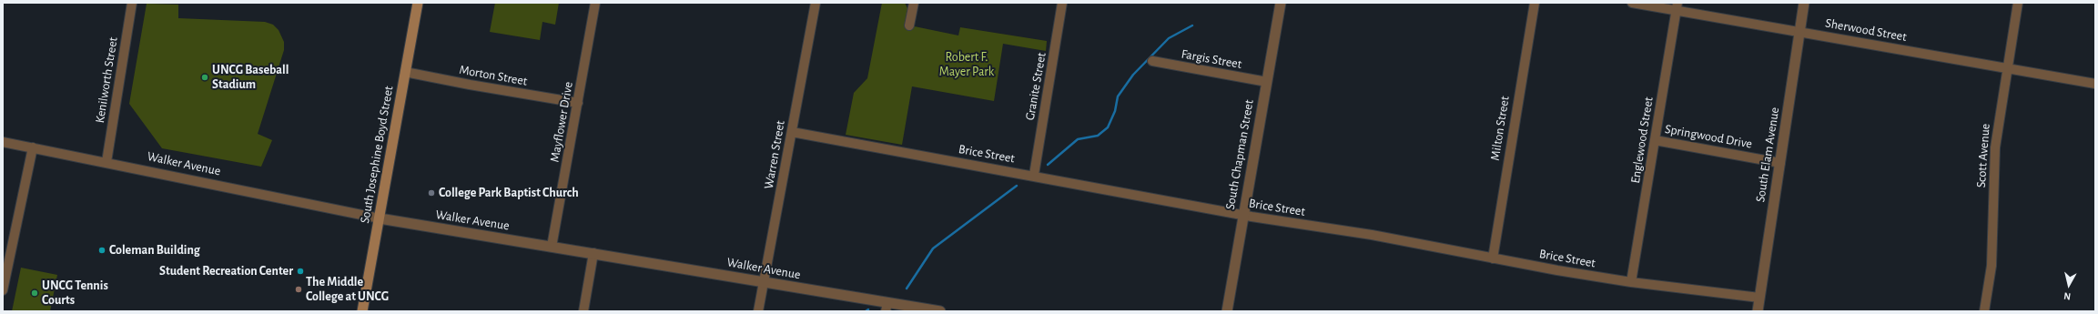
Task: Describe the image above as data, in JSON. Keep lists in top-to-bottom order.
{
  "streets": {
    "main road": ["South Josephine Boyd Street"],
    "street": [
      "Sherwood Street",
      "Fargis Street",
      "Morton Street",
      "Kenilworth Street",
      "Granite Street",
      "Mayflower Drive",
      "Milton Street",
      "Springwood Drive",
      "Englewood Street",
      "Brice Street",
      "Warren Street",
      "South Chapman Street",
      "South Elam Avenue",
      "Scott Avenue",
      "Walker Avenue"
    ]
  },
  "crossings": [
    ["Sherwood Street", "Englewood Street"],
    ["Sherwood Street", "South Elam Avenue"],
    ["Sherwood Street", "Scott Avenue"],
    ["Fargis Street", "South Chapman Street"],
    ["Morton Street", "Mayflower Drive"],
    ["Morton Street", "South Josephine Boyd Street"],
    ["Kenilworth Street", "Walker Avenue"],
    ["Granite Street", "Brice Street"],
    ["Mayflower Drive", "Walker Avenue"],
    ["Milton Street", "Brice Street"],
    ["Springwood Drive", "Englewood Street"],
    ["Springwood Drive", "South Elam Avenue"],
    ["Englewood Street", "Brice Street"],
    ["Brice Street", "Warren Street"],
    ["Brice Street", "South Chapman Street"],
    ["Brice Street", "South Elam Avenue"],
    ["South Josephine Boyd Street", "Walker Avenue"],
    ["Warren Street", "Walker Avenue"]
  ],
  "parks": ["Robert F. Mayer Park"],
  "places": [
    "UNCG Baseball Stadium",
    "College Park Baptist Church",
    "Coleman Building",
    "Student Recreation Center",
    "The Middle College at UNCG",
    "UNCG Tennis Courts"
  ],
  "north": "bottom"
}
